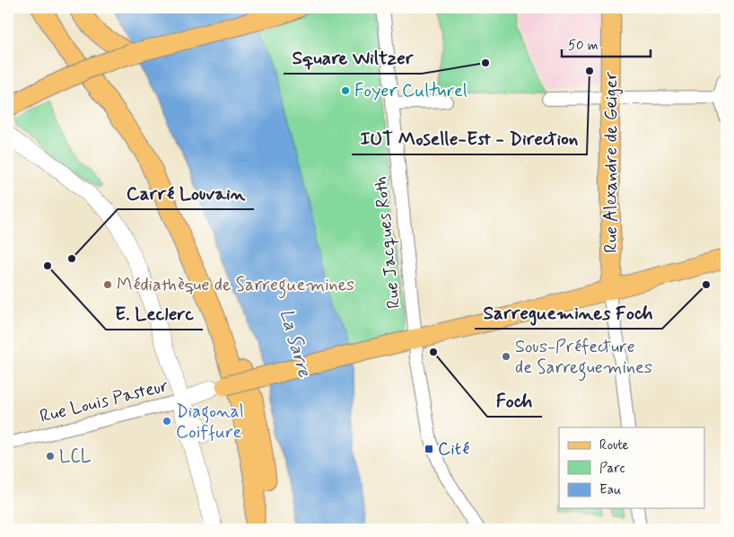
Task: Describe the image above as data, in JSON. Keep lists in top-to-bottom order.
{
  "streets": {
    "main road": ["Rue Alexandre de Geiger"],
    "street": ["Rue Jacques Roth", "Rue Louis Pasteur"]
  },
  "water": ["La Sarre"],
  "places": {
    "other": [
      "Square Wiltzer",
      "IUT Moselle-Est - Direction",
      "Foyer Culturel",
      "Carré Louvain",
      "E. Leclerc",
      "Médiathèque de Sarreguemines",
      "Sarreguemines Foch",
      "Foch",
      "Sous-Préfecture de Sarreguemines",
      "Diagonal Coiffure",
      "LCL"
    ],
    "transit": ["Cité"]
  },
  "legend": ["Route", "Parc", "Eau"],
  "scale_bar": "50 m"
}
